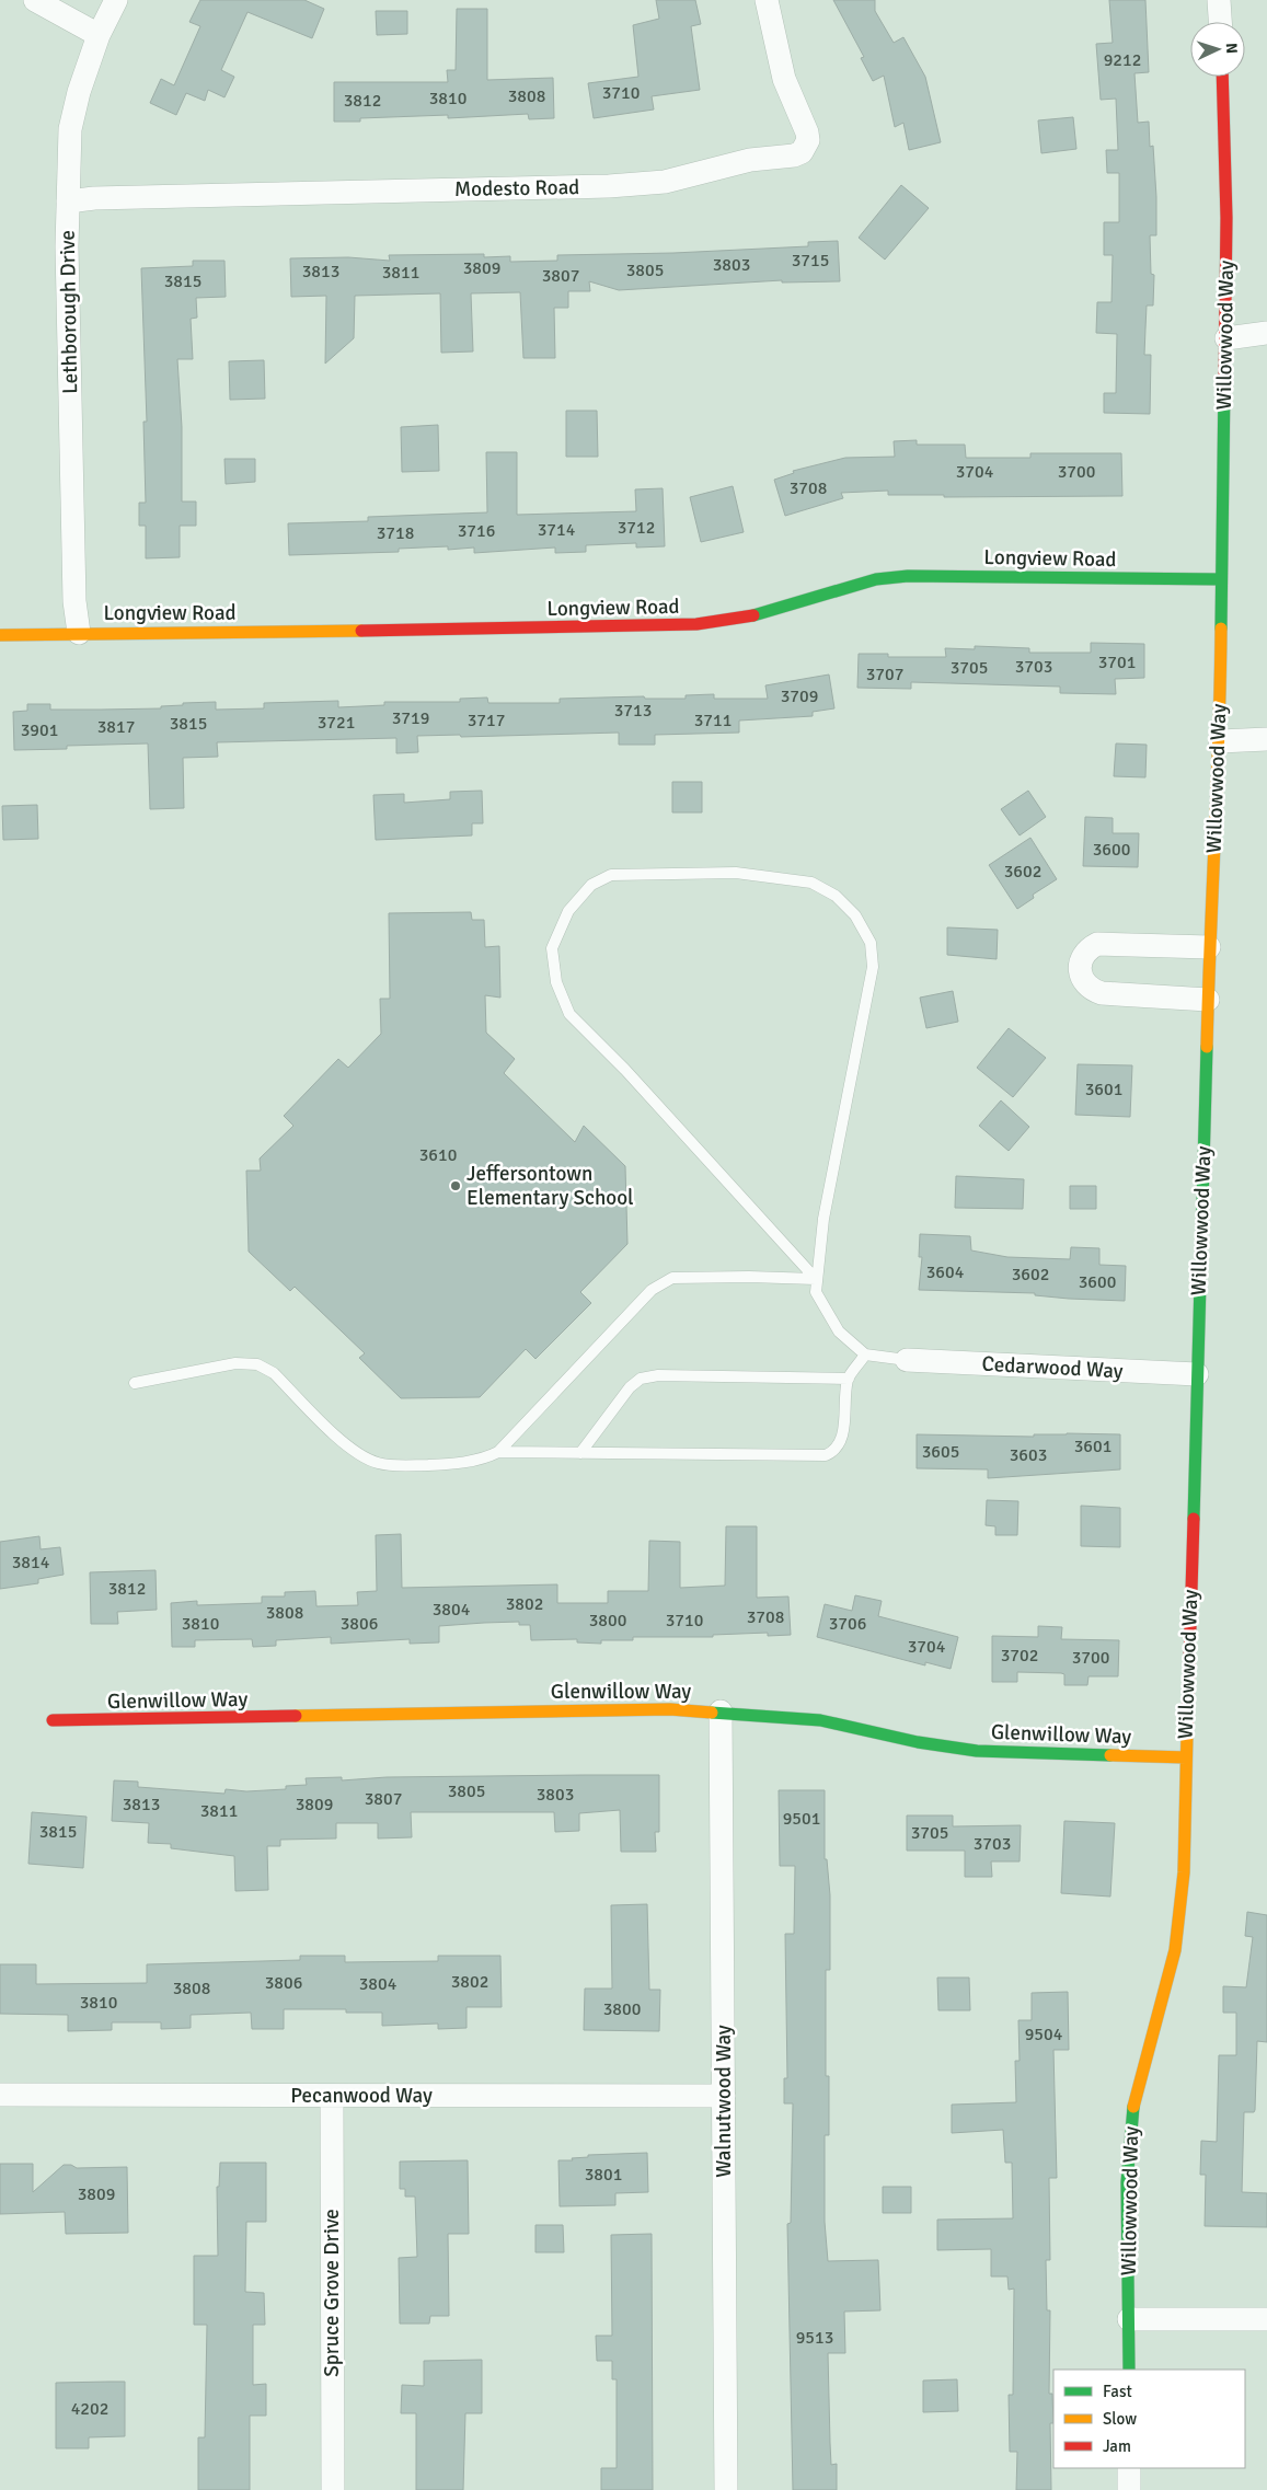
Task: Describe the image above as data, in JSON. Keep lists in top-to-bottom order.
{
  "streets": {
    "street": [
      "Modesto Road",
      "Lethborough Drive",
      "Willowwood Way",
      "Longview Road",
      "Cedarwood Way",
      "Glenwillow Way",
      "Pecanwood Way",
      "Walnutwood Way",
      "Spruce Grove Drive"
    ]
  },
  "crossings": [
    ["Modesto Road", "Lethborough Drive"],
    ["Lethborough Drive", "Longview Road"],
    ["Willowwood Way", "Longview Road"],
    ["Willowwood Way", "Cedarwood Way"],
    ["Willowwood Way", "Glenwillow Way"],
    ["Glenwillow Way", "Walnutwood Way"],
    ["Pecanwood Way", "Walnutwood Way"],
    ["Pecanwood Way", "Spruce Grove Drive"]
  ],
  "places": ["Jeffersontown Elementary School"],
  "house_numbers": [
    "9212",
    "3710",
    "3808",
    "3810",
    "3812",
    "3715",
    "3803",
    "3809",
    "3805",
    "3813",
    "3811",
    "3807",
    "3815",
    "3704",
    "3700",
    "3708",
    "3712",
    "3714",
    "3716",
    "3718",
    "3701",
    "3703",
    "3705",
    "3707",
    "3709",
    "3713",
    "3719",
    "3717",
    "3711",
    "3721",
    "3815",
    "3817",
    "3901",
    "3600",
    "3602",
    "3601",
    "3610",
    "3604",
    "3602",
    "3600",
    "3601",
    "3605",
    "3603",
    "3814",
    "3812",
    "3802",
    "3804",
    "3808",
    "3708",
    "3800",
    "3710",
    "3810",
    "3806",
    "3706",
    "3704",
    "3702",
    "3700",
    "3805",
    "3803",
    "3807",
    "3813",
    "3809",
    "3811",
    "9501",
    "3815",
    "3705",
    "3703",
    "3802",
    "3806",
    "3804",
    "3808",
    "3810",
    "3800",
    "9504",
    "3801",
    "3809",
    "9513",
    "4202"
  ],
  "legend": ["Fast", "Slow", "Jam"],
  "north": "right"
}
